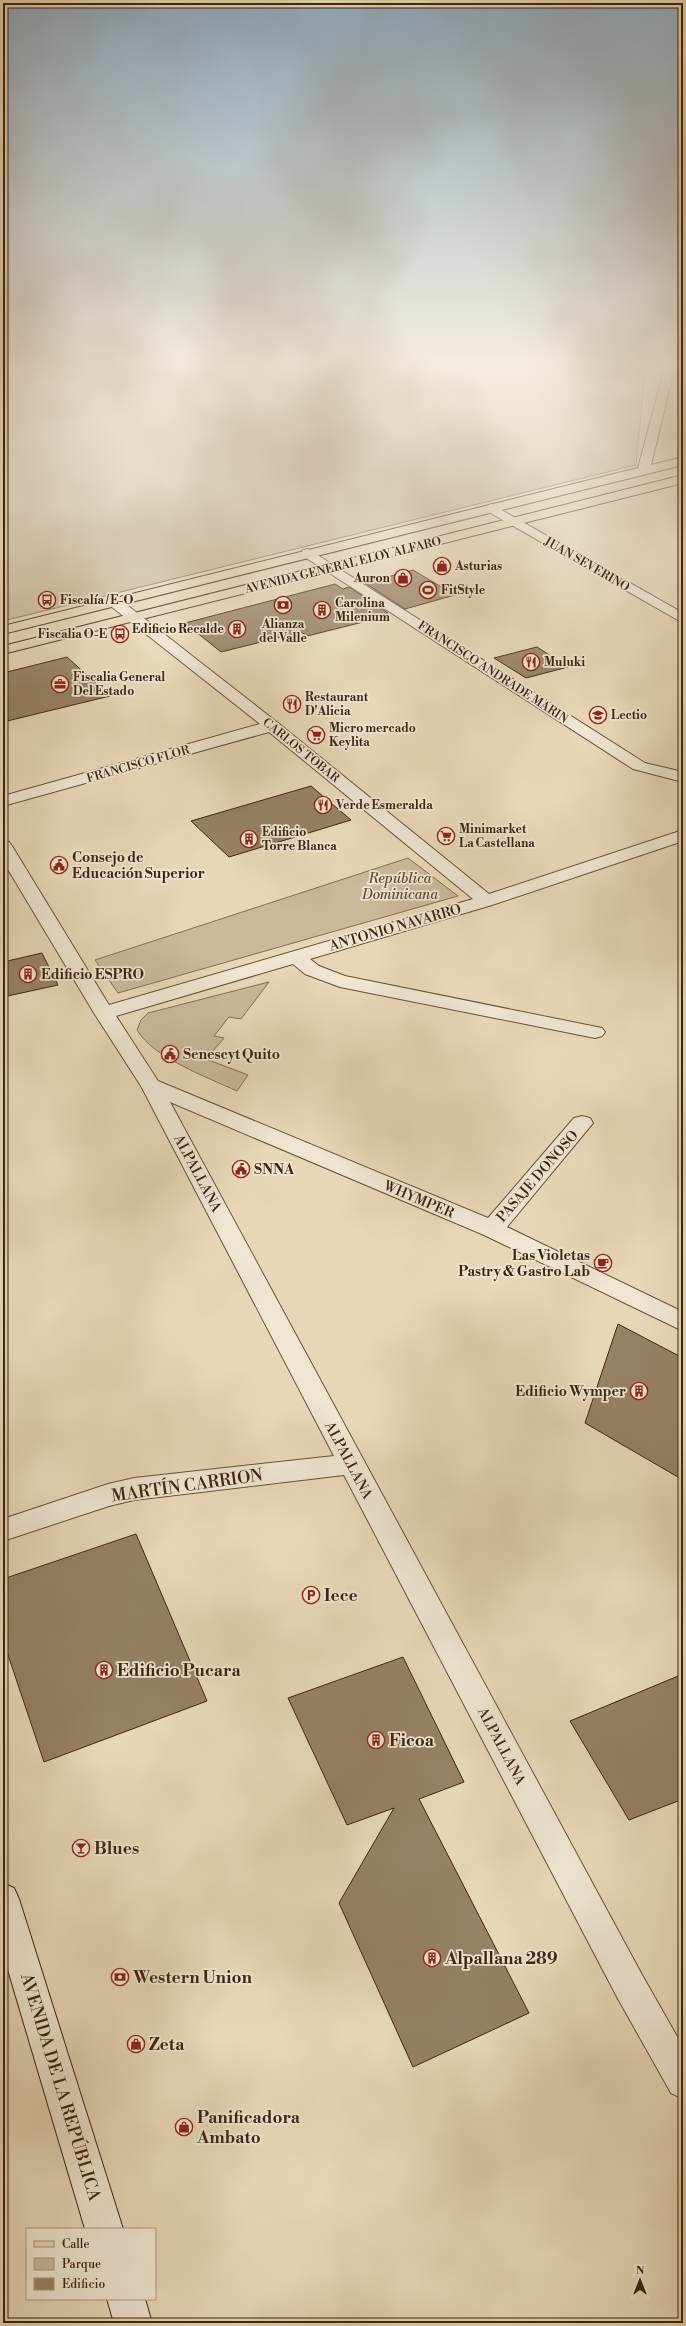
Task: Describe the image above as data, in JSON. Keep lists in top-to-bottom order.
{
  "streets": {
    "main road": ["AVENIDA GENERAL ELOY ALFARO"],
    "street": [
      "JUAN SEVERINO",
      "FRANCISCO ANDRADE MARIN",
      "CARLOS TOBAR",
      "FRANCISCO FLOR",
      "ANTONIO NAVARRO",
      "ALPALLANA",
      "PASAJE DONOSO",
      "WHYMPER",
      "MARTÍN CARRION",
      "AVENIDA DE LA REPÚBLICA"
    ]
  },
  "crossings": [
    ["JUAN SEVERINO", "AVENIDA GENERAL ELOY ALFARO"],
    ["AVENIDA GENERAL ELOY ALFARO", "FRANCISCO ANDRADE MARIN"],
    ["AVENIDA GENERAL ELOY ALFARO", "CARLOS TOBAR"],
    ["CARLOS TOBAR", "FRANCISCO FLOR"],
    ["CARLOS TOBAR", "ANTONIO NAVARRO"],
    ["ANTONIO NAVARRO", "ALPALLANA"],
    ["ALPALLANA", "WHYMPER"],
    ["ALPALLANA", "MARTÍN CARRION"],
    ["PASAJE DONOSO", "WHYMPER"]
  ],
  "parks": ["República Dominicana"],
  "places": {
    "shop": [
      "Asturias",
      "Auron",
      "Zeta",
      "Panificadora Ambato"
    ],
    "sports": ["FitStyle"],
    "bus stop": ["Fiscalía / E-O", "Fiscalia O-E"],
    "bank": ["Alianza del Valle", "Western Union"],
    "building": [
      "Carolina Milenium",
      "Edificio Recalde",
      "Edificio Torre Blanca",
      "Edificio ESPRO",
      "Edificio Wymper",
      "Edificio Pucara",
      "Ficoa",
      "Alpallana 289"
    ],
    "restaurant": ["Muluki", "Restaurant D'Alicia", "Verde Esmeralda"],
    "office": ["Fiscalia General Del Estado"],
    "school or university": ["Lectio"],
    "supermarket": ["Micro mercado Keylita", "Minimarket La Castellana"],
    "public building": ["Consejo de Educación Superior", "Senescyt Quito", "SNNA"],
    "cafe": ["Las Violetas Pastry & Gastro Lab"],
    "parking": ["Iece"],
    "bar": ["Blues"]
  },
  "legend": ["Calle", "Parque", "Edificio"],
  "north": "top"
}
